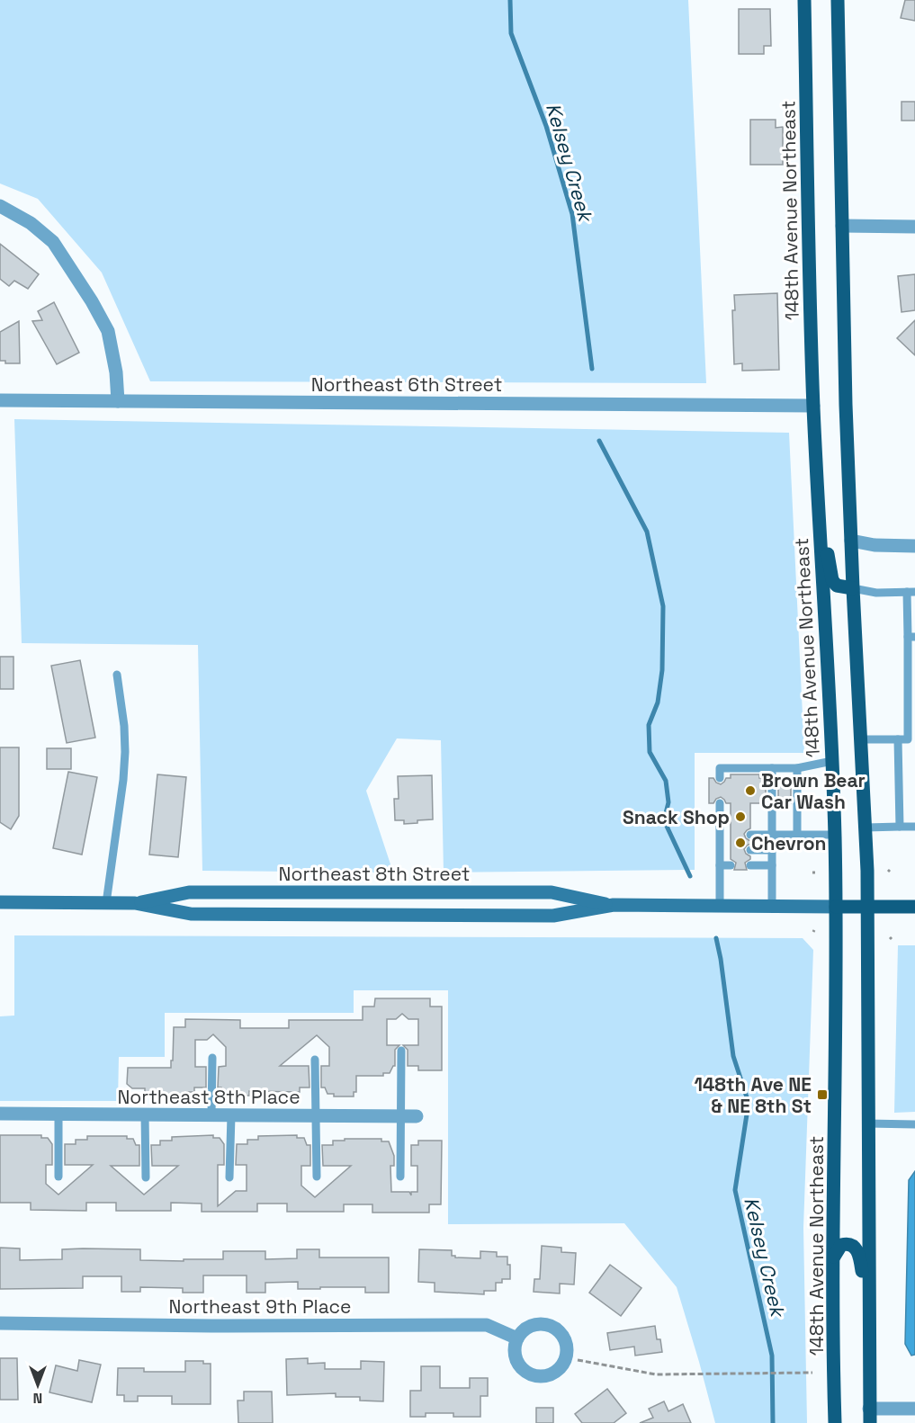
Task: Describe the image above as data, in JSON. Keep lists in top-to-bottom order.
{
  "streets": {
    "main road": ["148th Avenue Northeast", "Northeast 8th Street"],
    "street": ["Northeast 6th Street", "Northeast 8th Place", "Northeast 9th Place"]
  },
  "crossings": [
    ["148th Avenue Northeast", "Northeast 6th Street"],
    ["148th Avenue Northeast", "Northeast 8th Street"]
  ],
  "water": ["Kelsey Creek"],
  "places": {
    "other": ["Brown Bear Car Wash", "Snack Shop", "Chevron"],
    "transit": ["148th Ave NE & NE 8th St"]
  },
  "north": "bottom"
}
